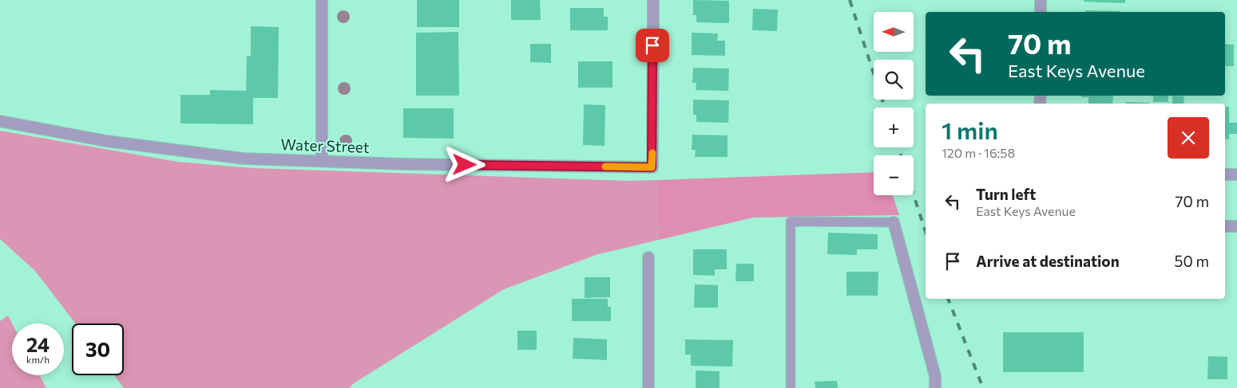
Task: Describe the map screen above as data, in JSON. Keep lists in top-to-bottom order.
{
  "streets": {
    "street": ["Water Street"]
  },
  "north": "left",
  "page": {
    "map_buttons": ["+", "−"],
    "turn": ["70 m", "East Keys Avenue"],
    "heading": ["1 min", "120 m · 16:58"],
    "list": [
      {
        "name": "Turn left",
        "note": "East Keys Avenue",
        "value": "70 m"
      },
      {
        "name": "Arrive at destination",
        "value": "50 m"
      }
    ],
    "speed": "24 km/h",
    "limit": "30"
  }
}
